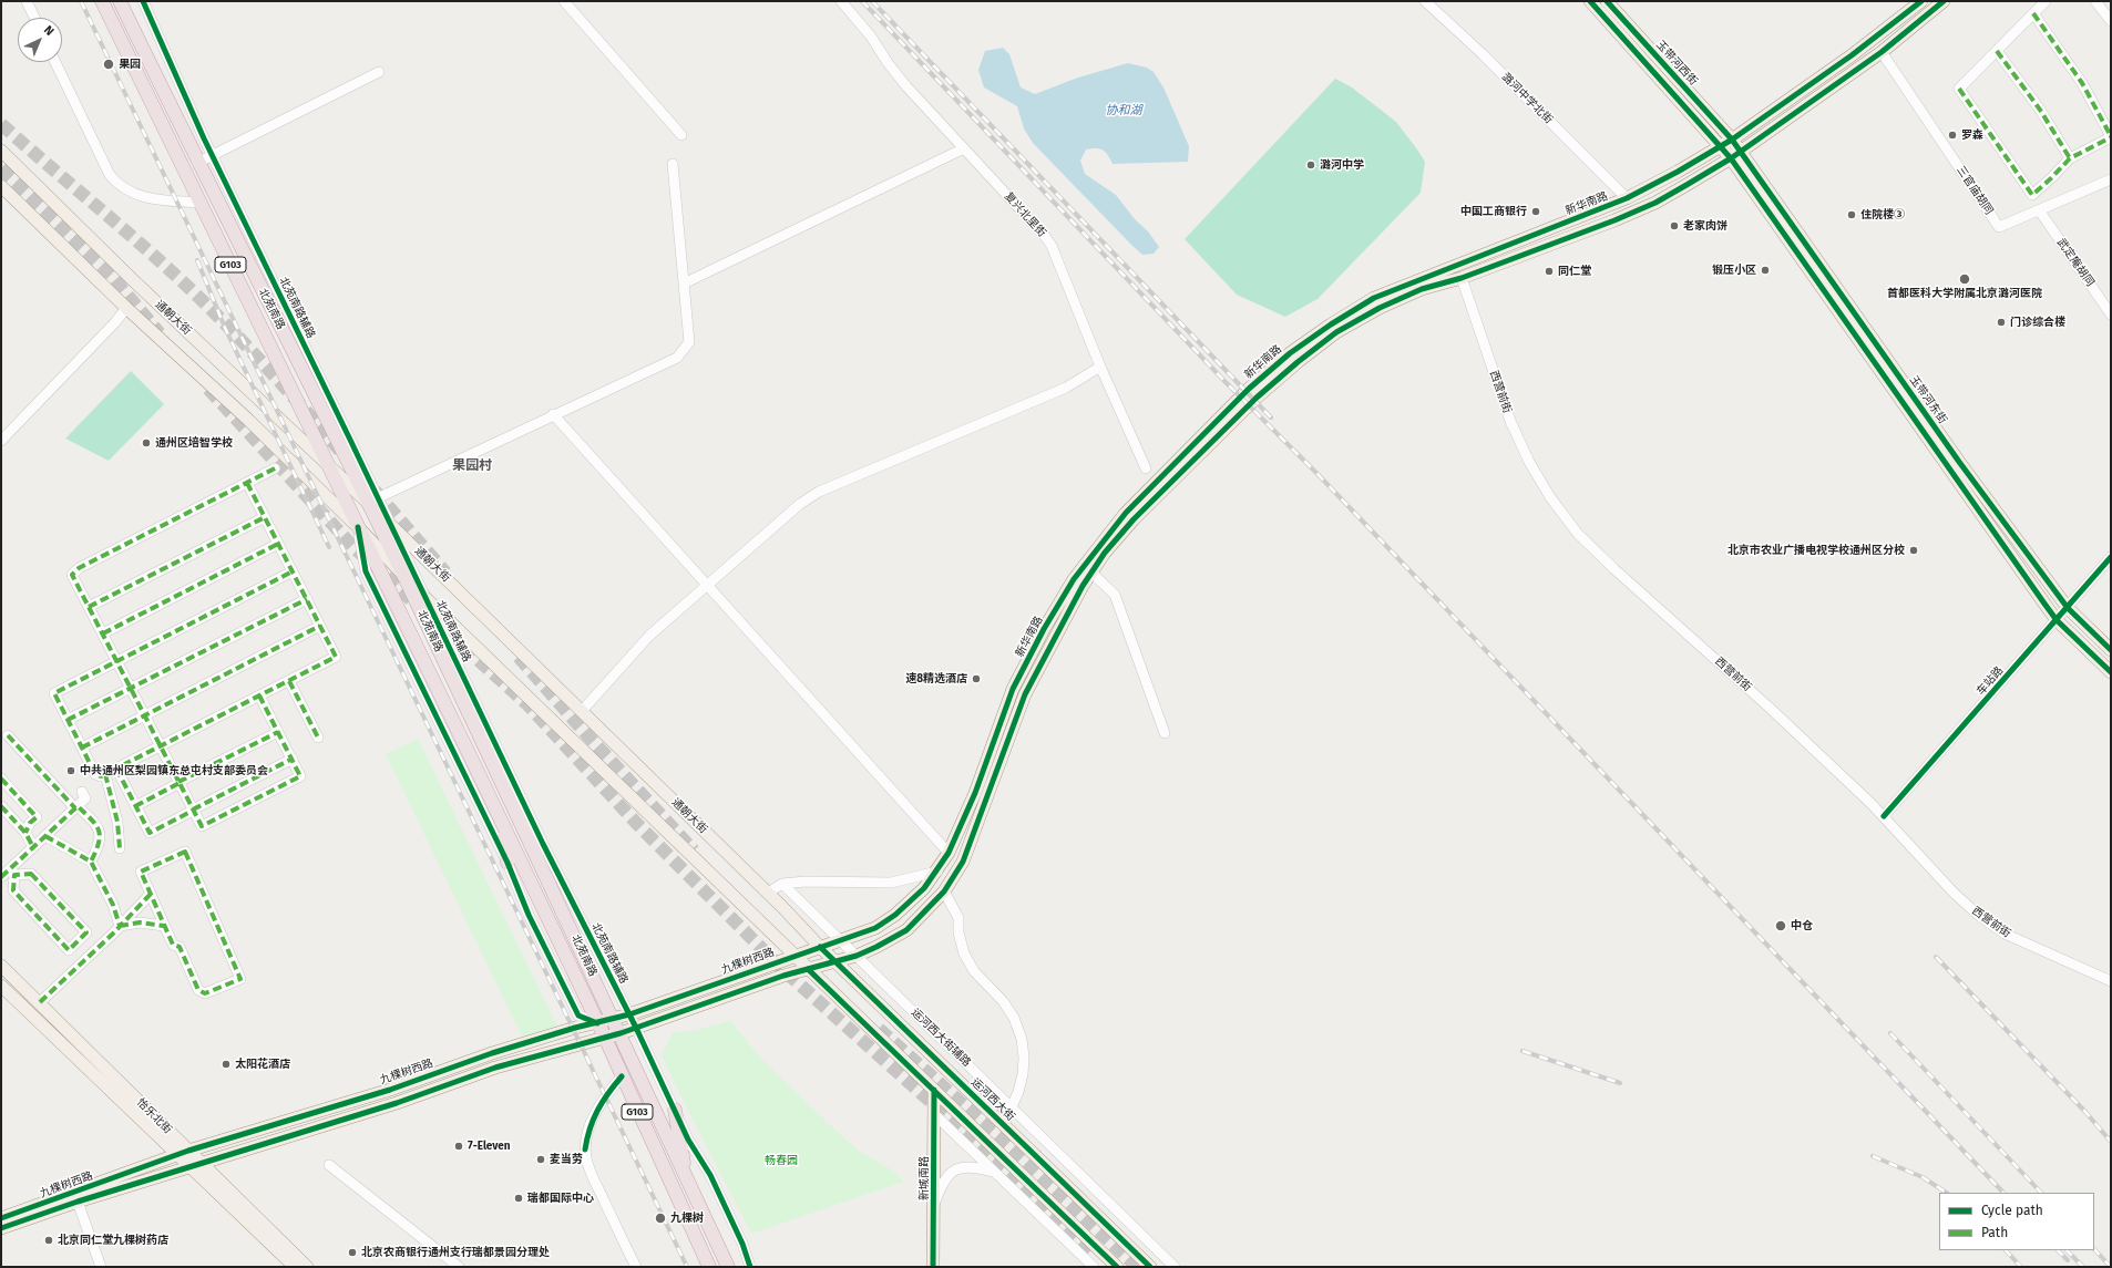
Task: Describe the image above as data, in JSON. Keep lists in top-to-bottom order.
{
  "streets": {
    "highway": ["G103", "北苑南路"],
    "main road": [
      "玉带河西街",
      "新华南路",
      "通朝大街",
      "玉带河东街",
      "九棵树西路",
      "运河西大街",
      "怡乐北街",
      "新城南路"
    ],
    "street": [
      "潞河中学北街",
      "三官庙胡同",
      "复兴北里街",
      "武定庵胡同",
      "北苑南路辅路",
      "西营前街",
      "车站路",
      "运河西大街辅路"
    ]
  },
  "crossings": [
    ["玉带河西街", "新华南路"],
    ["玉带河西街", "玉带河东街"],
    ["潞河中学北街", "新华南路"],
    ["三官庙胡同", "新华南路"],
    ["三官庙胡同", "武定庵胡同"],
    ["新华南路", "通朝大街"],
    ["新华南路", "西营前街"],
    ["新华南路", "玉带河东街"],
    ["新华南路", "九棵树西路"],
    ["新华南路", "运河西大街辅路"],
    ["新华南路", "运河西大街"],
    ["北苑南路辅路", "北苑南路"],
    ["北苑南路辅路", "通朝大街"],
    ["北苑南路辅路", "九棵树西路"],
    ["北苑南路", "通朝大街"],
    ["北苑南路", "九棵树西路"],
    ["通朝大街", "九棵树西路"],
    ["通朝大街", "运河西大街"],
    ["西营前街", "车站路"],
    ["玉带河东街", "车站路"],
    ["九棵树西路", "运河西大街"],
    ["九棵树西路", "怡乐北街"]
  ],
  "districts": ["果园村"],
  "water": ["协和湖"],
  "parks": ["畅春园"],
  "places": [
    "果园",
    "罗森",
    "潞河中学",
    "中国工商银行",
    "住院楼③",
    "老家肉饼",
    "锻压小区",
    "同仁堂",
    "首都医科大学附属北京潞河医院",
    "门诊综合楼",
    "通州区培智学校",
    "北京市农业广播电视学校通州区分校",
    "速8精选酒店",
    "中共通州区梨园镇东总屯村支部委员会",
    "中仓",
    "太阳花酒店",
    "7-Eleven",
    "麦当劳",
    "瑞都国际中心",
    "九棵树",
    "北京同仁堂九棵树药店",
    "北京农商银行通州支行瑞都景园分理处"
  ],
  "legend": ["Cycle path", "Path"],
  "north": "top right"
}
